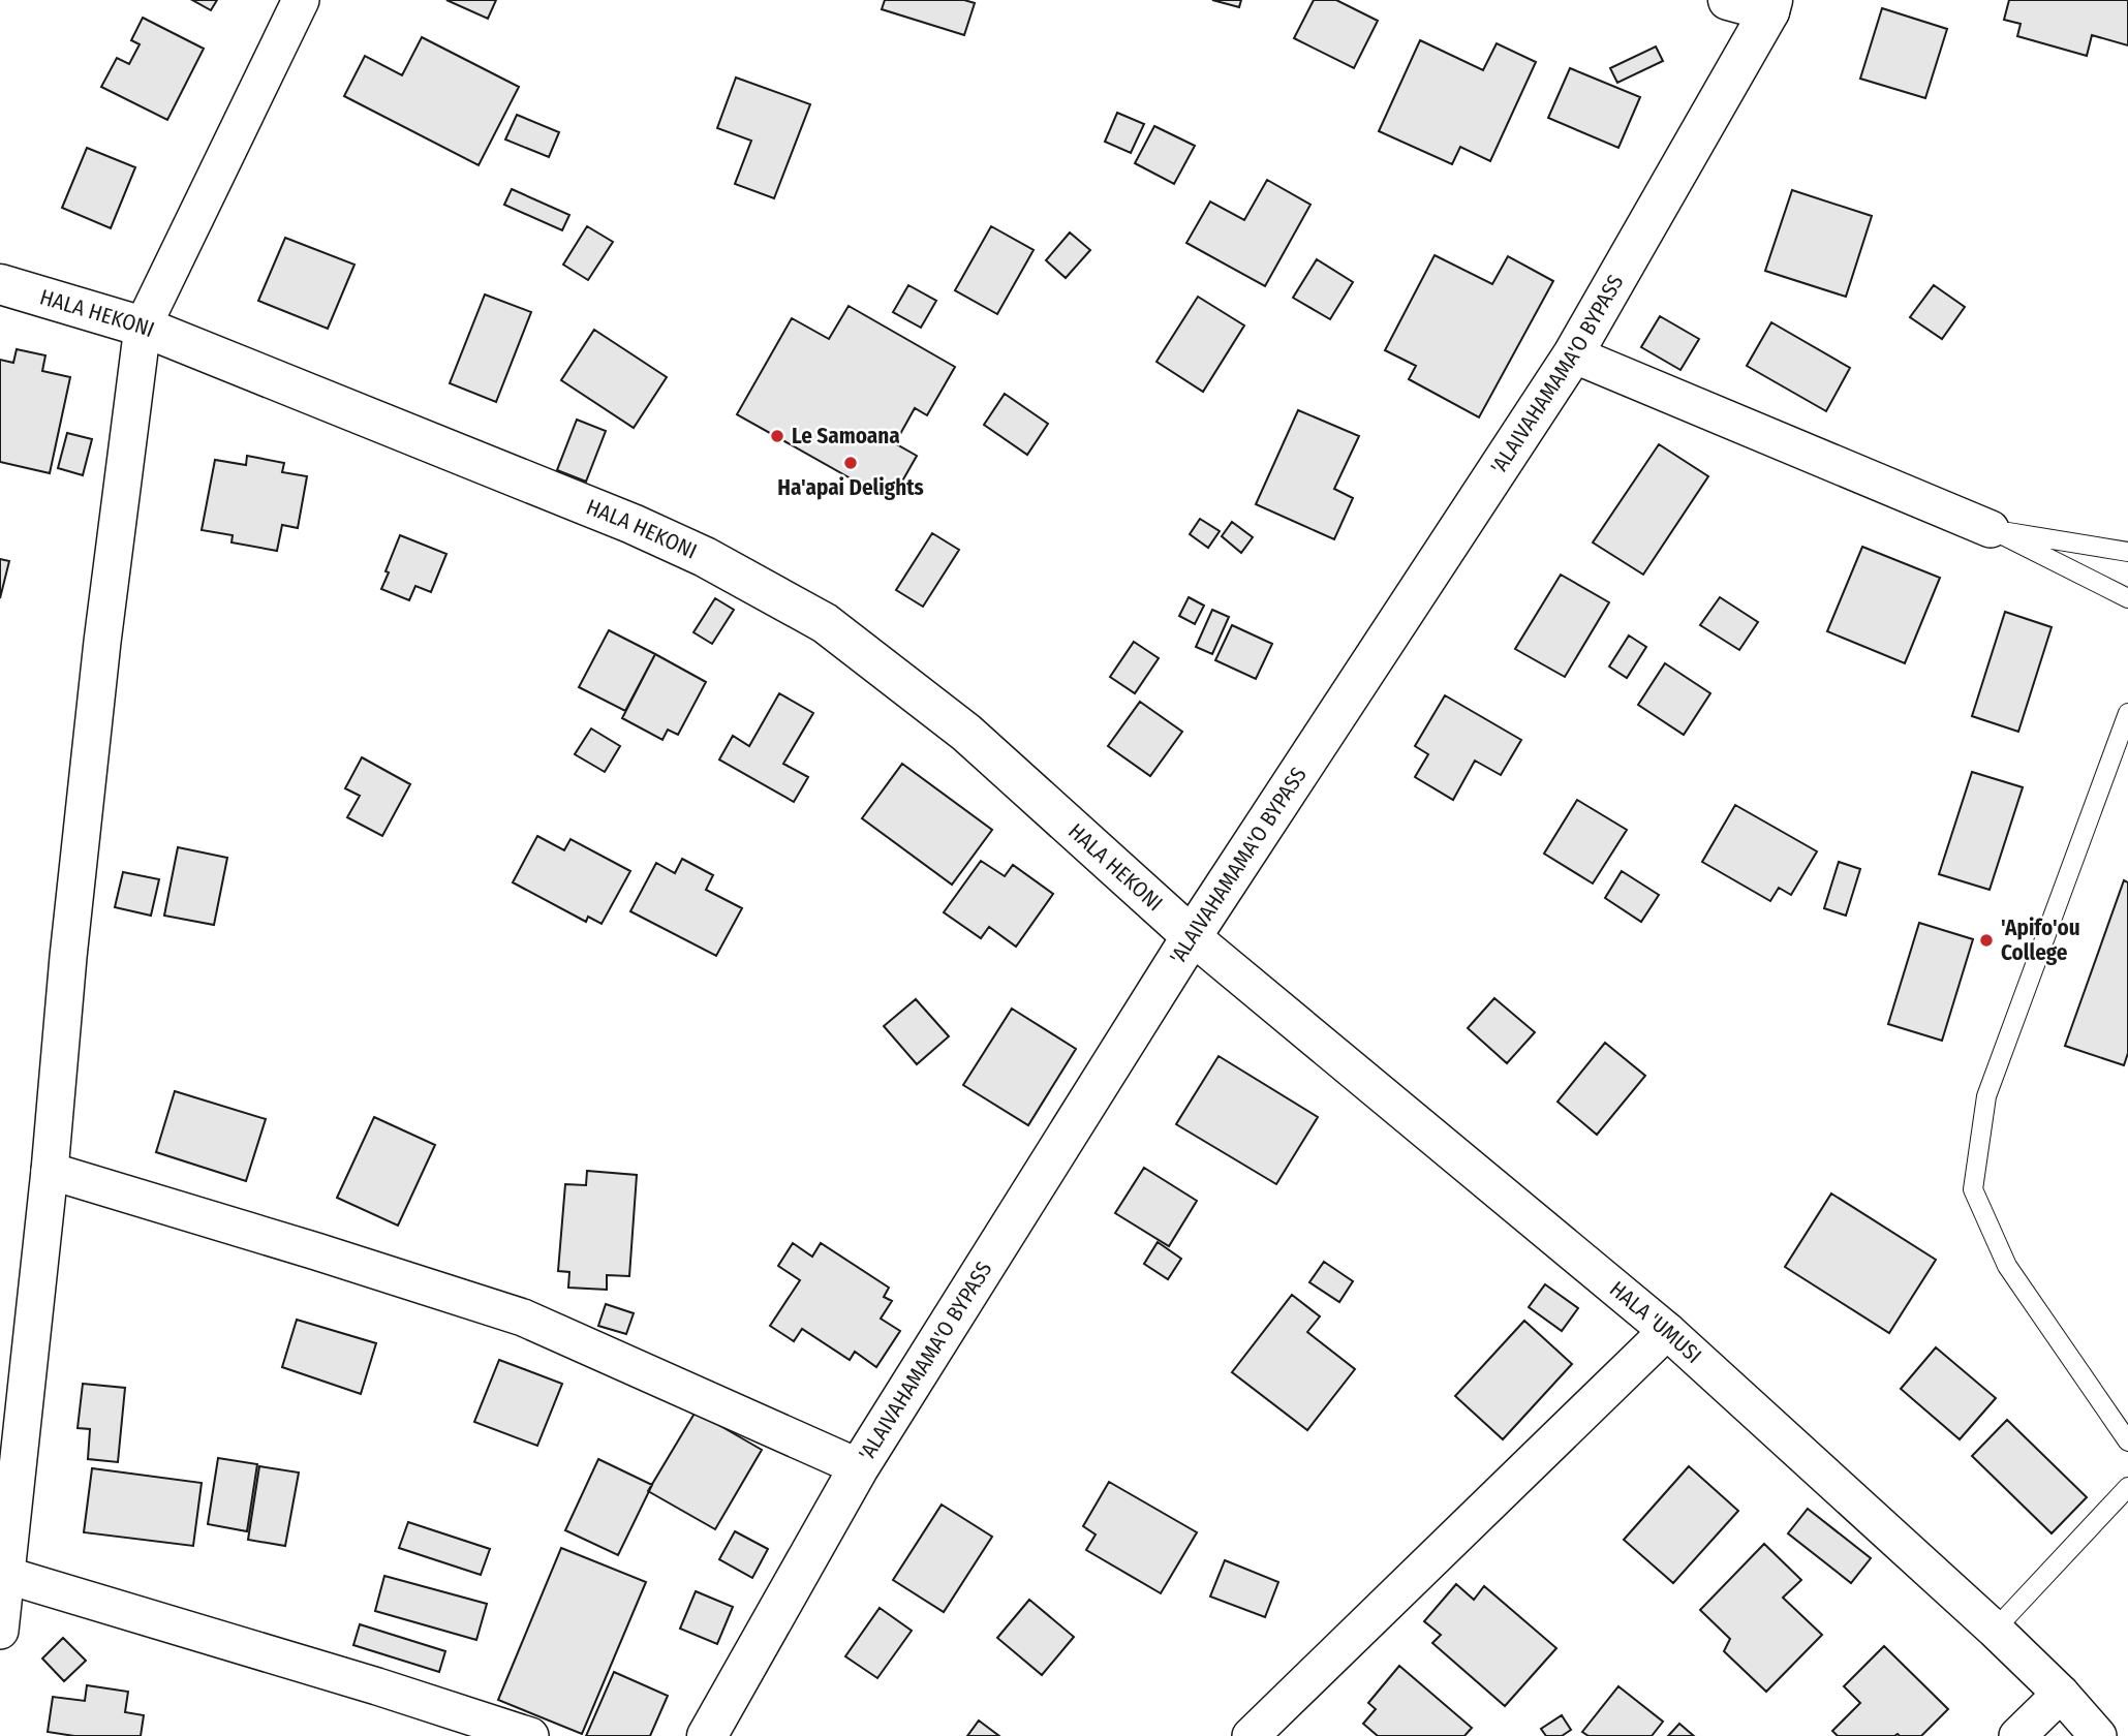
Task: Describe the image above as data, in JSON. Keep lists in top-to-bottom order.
{
  "streets": {
    "main road": ["HALA HEKONI", "'ALAIVAHAMAMA'O BYPASS"],
    "street": ["HALA 'UMUSI"]
  },
  "crossings": [
    ["HALA HEKONI", "'ALAIVAHAMAMA'O BYPASS"],
    ["HALA HEKONI", "HALA 'UMUSI"],
    ["'ALAIVAHAMAMA'O BYPASS", "HALA 'UMUSI"]
  ],
  "places": ["Le Samoana", "Ha'apai Delights", "'Apifo'ou College"]
}
